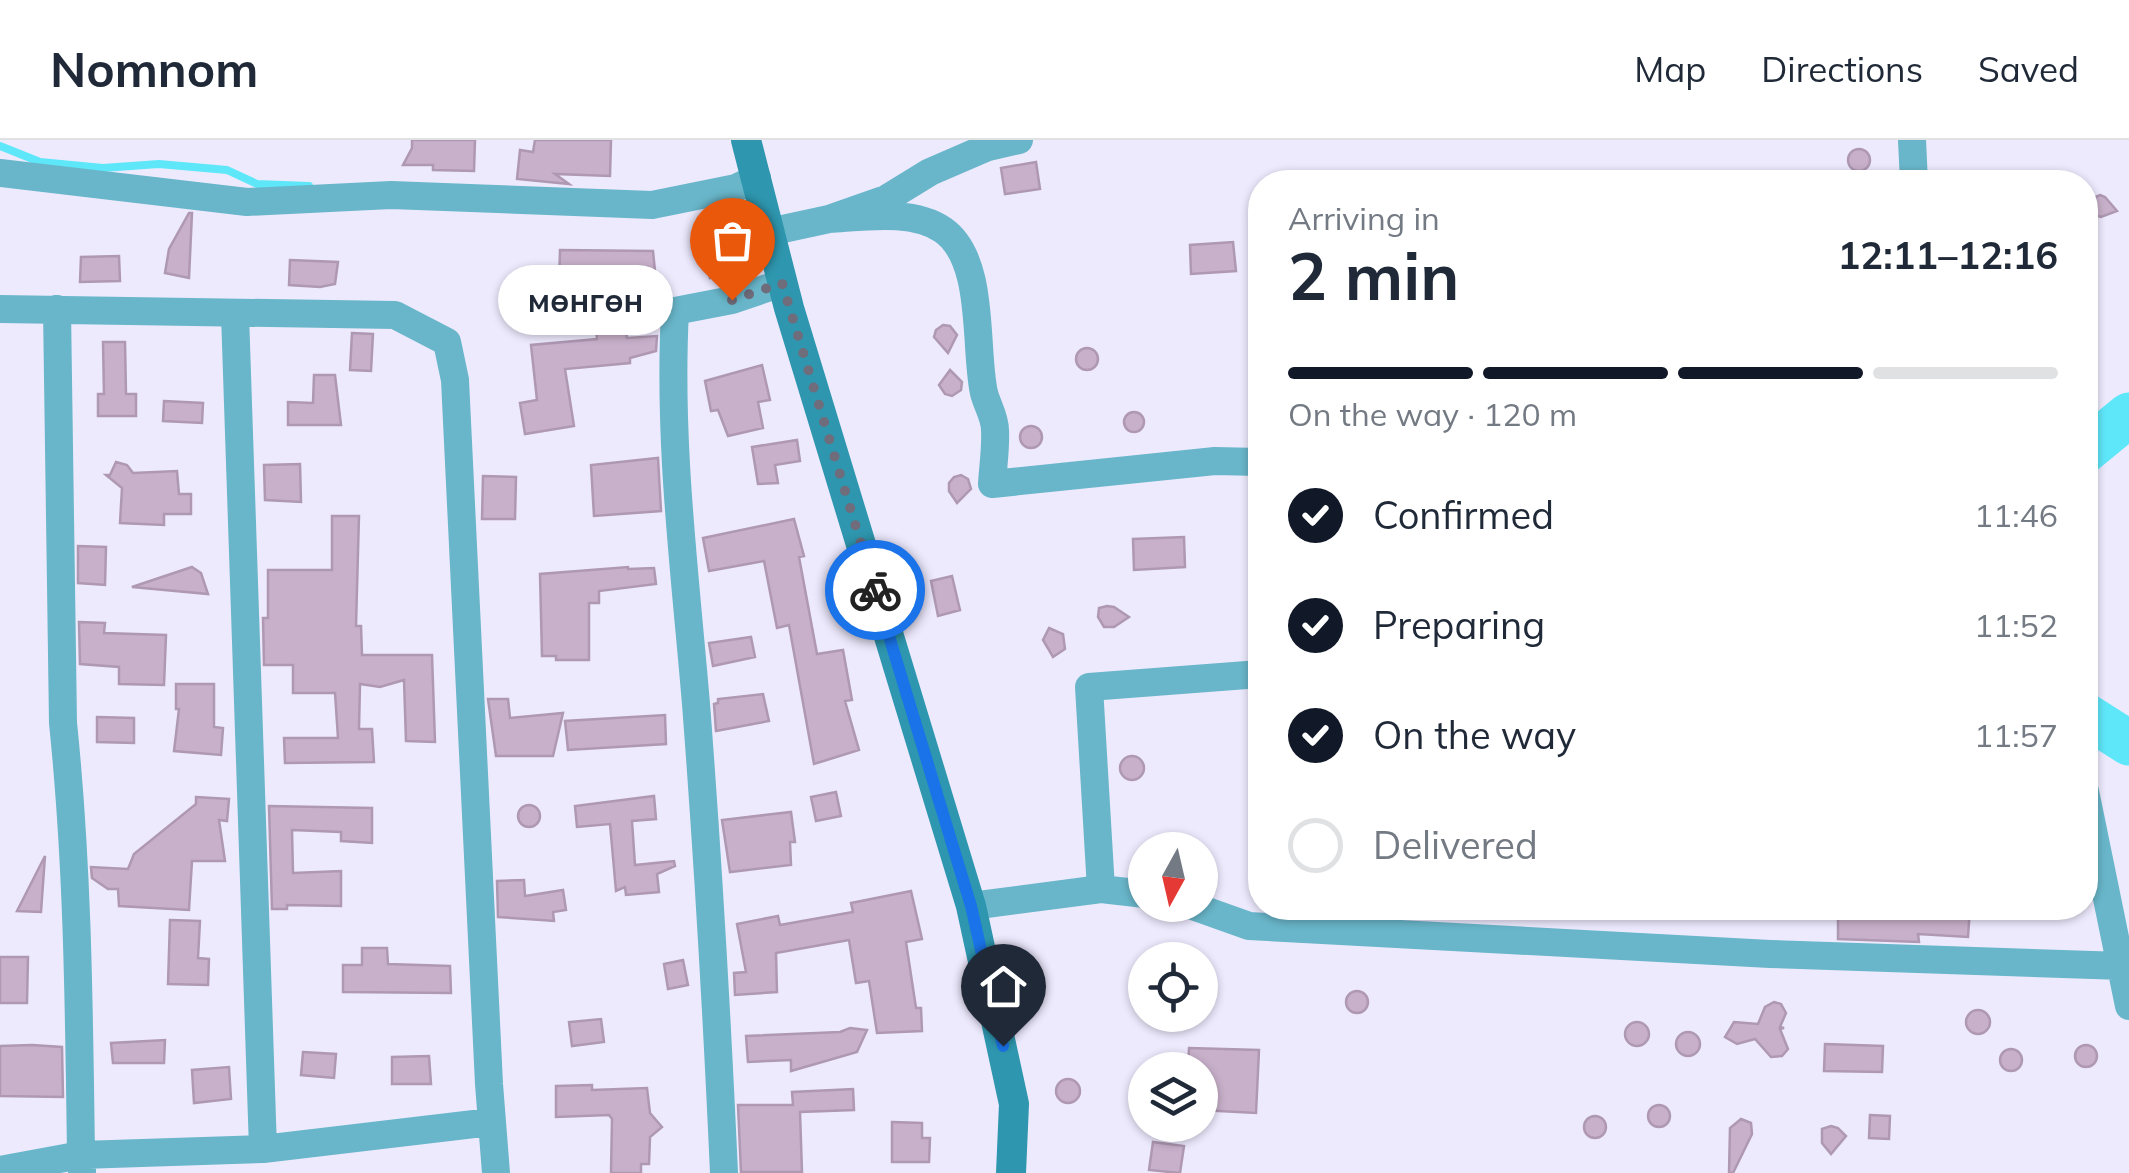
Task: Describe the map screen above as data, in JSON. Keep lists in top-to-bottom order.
{
  "places": ["мөнгөн"],
  "north": "bottom",
  "page": {
    "header": "Nomnom",
    "nav": ["Map", "Directions", "Saved"],
    "heading": ["2 min", "Arriving in", "12:11–12:16"],
    "bubble": "мөнгөн",
    "bar": "On the way · 120 m",
    "list": [
      ["Confirmed", "11:46"],
      ["Preparing", "11:52"],
      ["On the way", "11:57"],
      "Delivered"
    ]
  }
}
